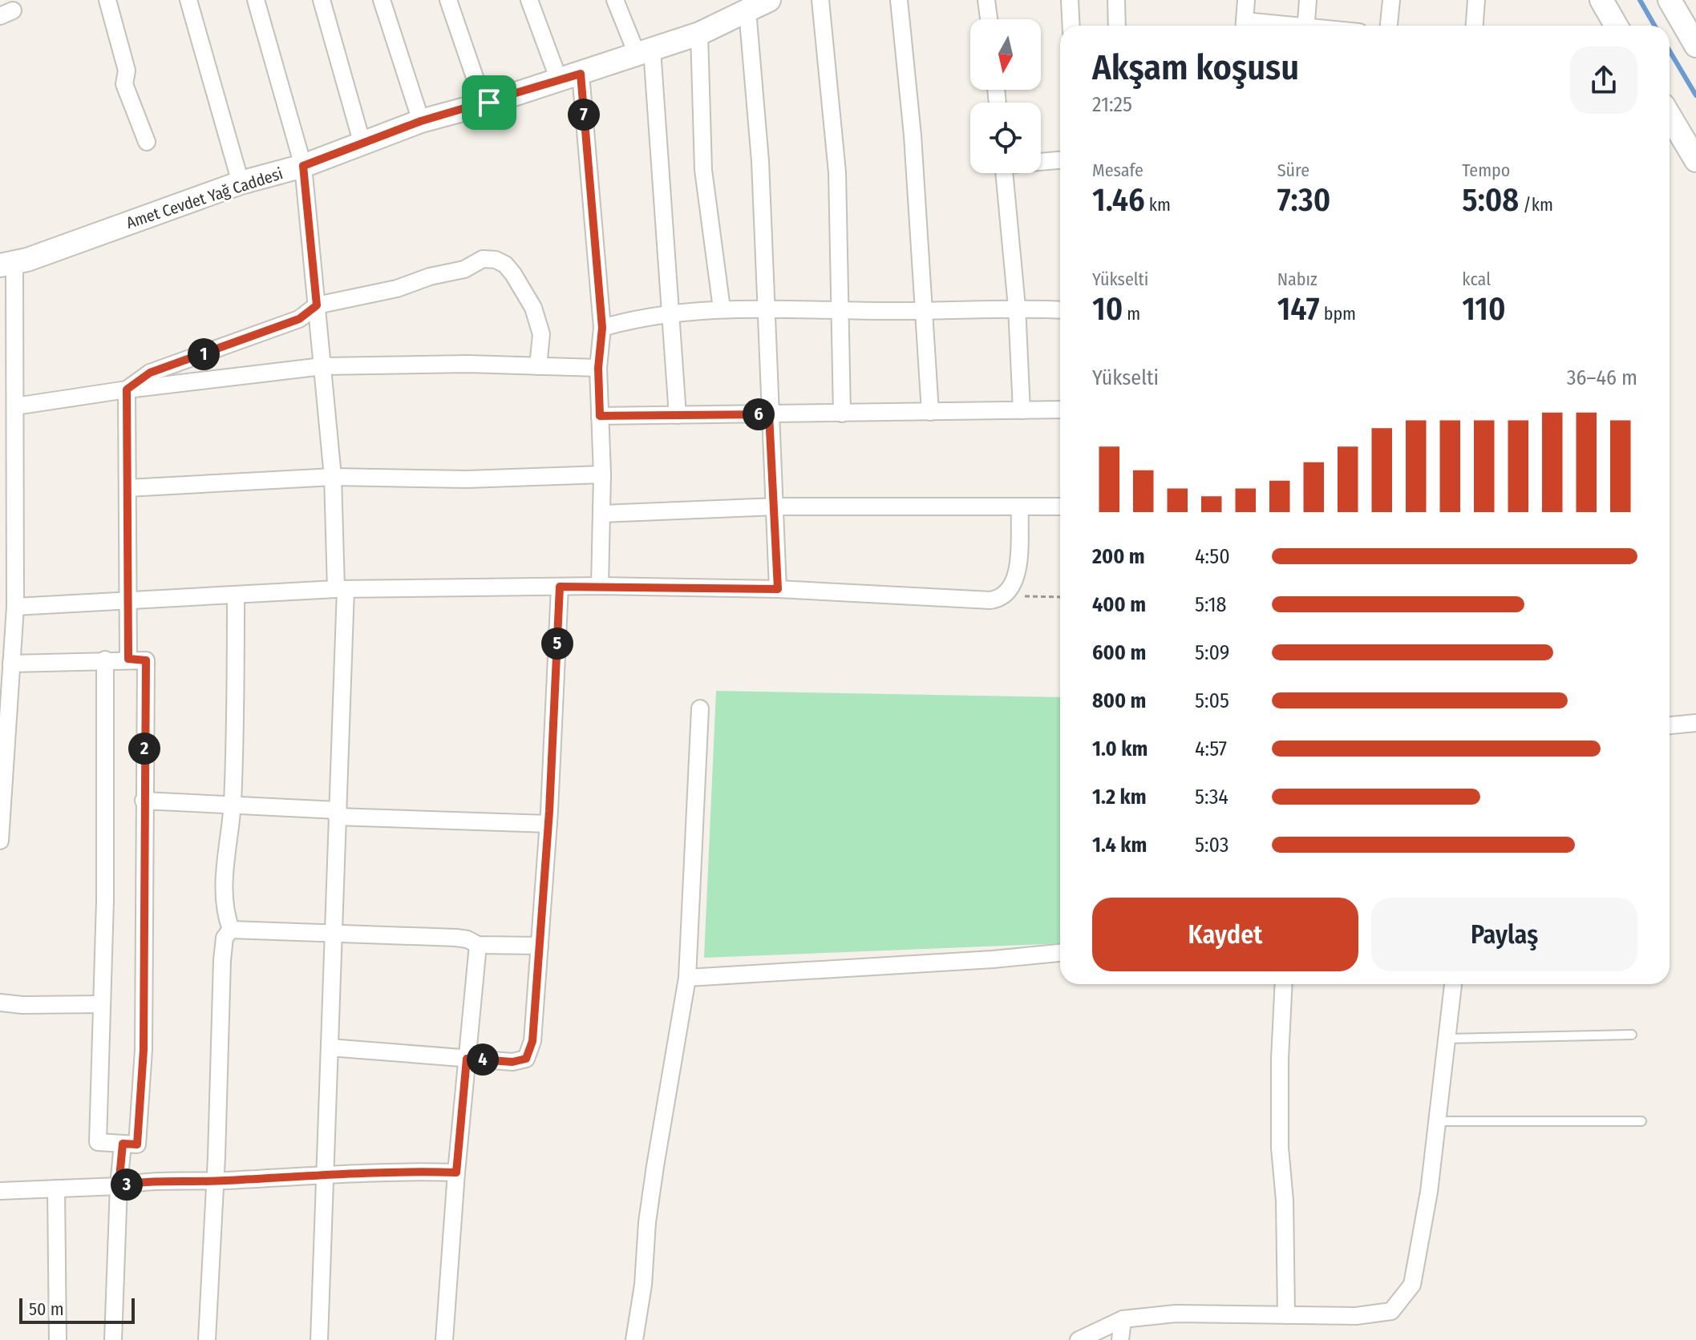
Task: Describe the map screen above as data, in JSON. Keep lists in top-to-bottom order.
{
  "streets": {
    "street": ["Amet Cevdet Yağ Caddesi"]
  },
  "scale_bar": "50 m",
  "north": "bottom",
  "page": {
    "heading": ["Akşam koşusu", "21:25"],
    "pins": [
      "7",
      "1",
      "6",
      "5",
      "2",
      "4",
      "3"
    ],
    "stats": [
      ["Mesafe", "1.46 km"],
      ["Süre", "7:30"],
      ["Tempo", "5:08 /km"],
      ["Yükselti", "10 m"],
      ["Nabız", "147 bpm"],
      ["kcal", "110"]
    ],
    "chart": ["Yükselti", "36–46 m"],
    "list": [
      {
        "name": "200 m",
        "note": "4:50"
      },
      {
        "name": "400 m",
        "note": "5:18"
      },
      {
        "name": "600 m",
        "note": "5:09"
      },
      {
        "name": "800 m",
        "note": "5:05"
      },
      {
        "name": "1.0 km",
        "note": "4:57"
      },
      {
        "name": "1.2 km",
        "note": "5:34"
      },
      {
        "name": "1.4 km",
        "note": "5:03"
      }
    ],
    "buttons": ["Kaydet", "Paylaş"],
    "scale": "50 m"
  }
}
